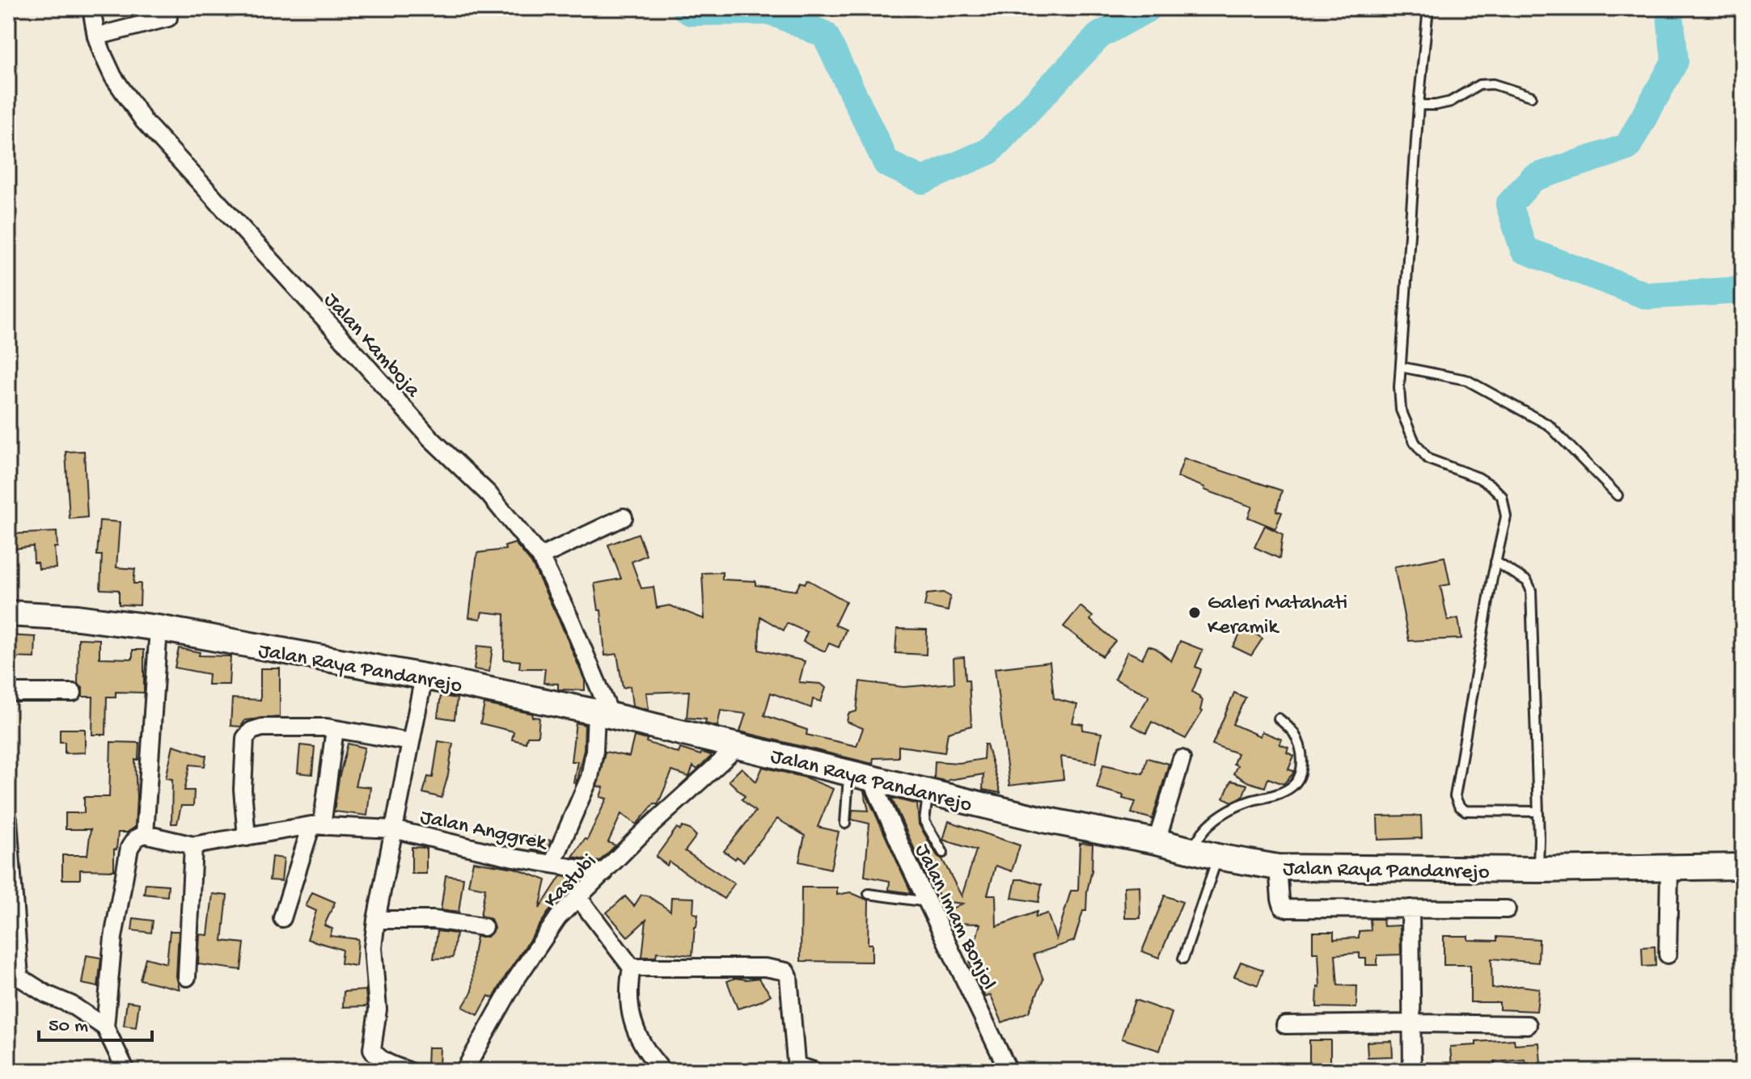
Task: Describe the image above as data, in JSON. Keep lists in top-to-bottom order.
{
  "streets": {
    "main road": ["Jalan Raya Pandanrejo"],
    "street": [
      "Jalan Kamboja",
      "Jalan Anggrek",
      "Kastubi",
      "Jalan Imam Bonjol"
    ]
  },
  "crossings": [
    ["Jalan Kamboja", "Jalan Raya Pandanrejo"],
    ["Jalan Raya Pandanrejo", "Kastubi"],
    ["Jalan Raya Pandanrejo", "Jalan Imam Bonjol"],
    ["Jalan Anggrek", "Kastubi"]
  ],
  "places": ["Galeri Matahati Keramik"],
  "scale_bar": "50 m"
}
